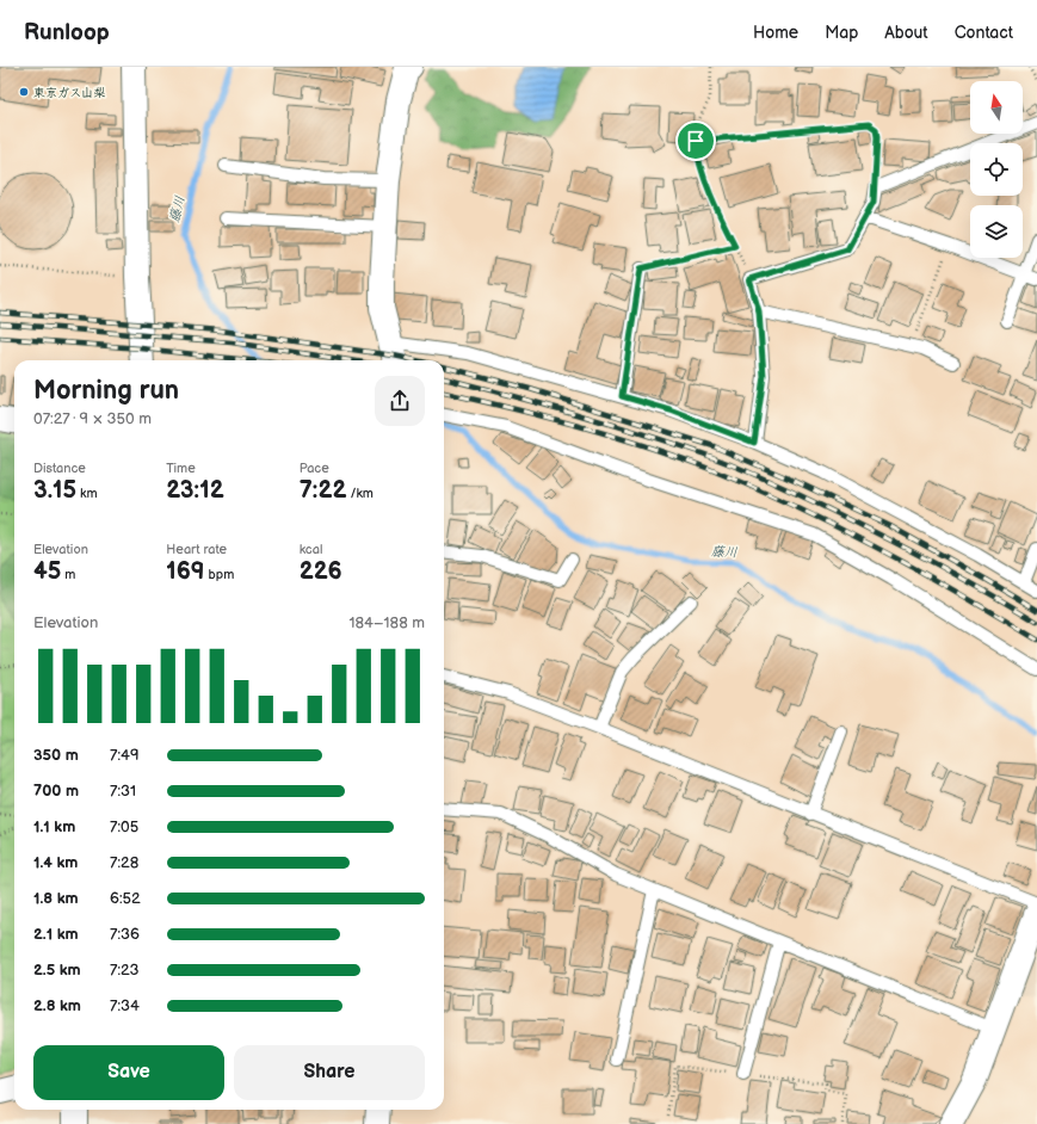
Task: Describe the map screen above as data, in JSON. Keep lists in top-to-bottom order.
{
  "water": ["藤川"],
  "places": ["東京ガス山梨"],
  "north": "top",
  "page": {
    "header": "Runloop",
    "nav": [
      "Home",
      "Map",
      "About",
      "Contact"
    ],
    "heading": ["Morning run", "07:27 · 9 × 350 m"],
    "stats": [
      ["Distance", "3.15 km"],
      ["Time", "23:12"],
      ["Pace", "7:22 /km"],
      ["Elevation", "45 m"],
      ["Heart rate", "169 bpm"],
      ["kcal", "226"]
    ],
    "chart": ["Elevation", "184–188 m"],
    "list": [
      {
        "name": "350 m",
        "note": "7:49"
      },
      {
        "name": "700 m",
        "note": "7:31"
      },
      {
        "name": "1.1 km",
        "note": "7:05"
      },
      {
        "name": "1.4 km",
        "note": "7:28"
      },
      {
        "name": "1.8 km",
        "note": "6:52"
      },
      {
        "name": "2.1 km",
        "note": "7:36"
      },
      {
        "name": "2.5 km",
        "note": "7:23"
      },
      {
        "name": "2.8 km",
        "note": "7:34"
      }
    ],
    "buttons": ["Save", "Share"]
  }
}
